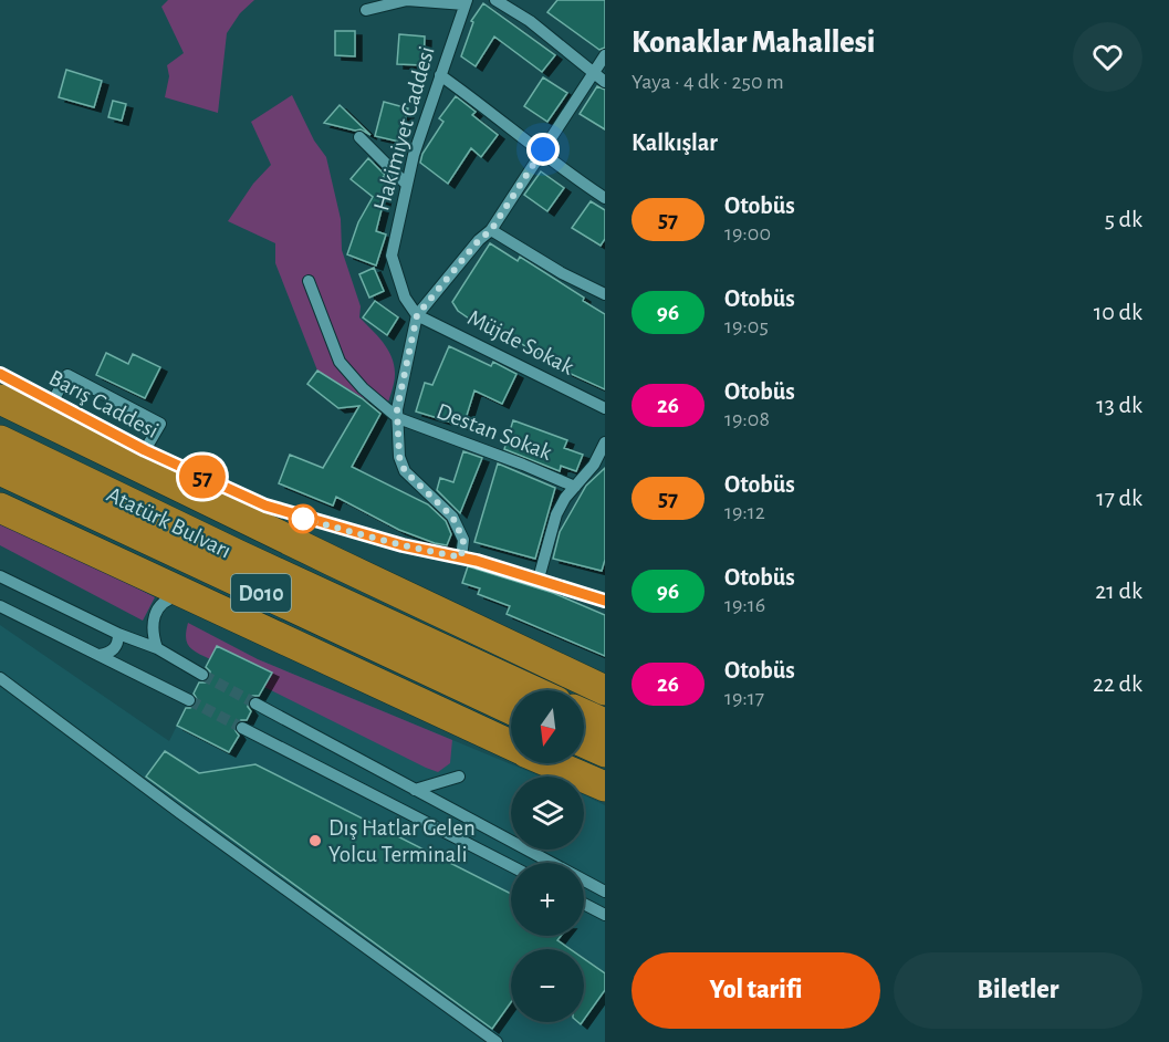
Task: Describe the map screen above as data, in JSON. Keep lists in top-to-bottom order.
{
  "streets": {
    "highway": ["Atatürk Bulvarı", "D010"],
    "street": [
      "Hakimiyet Caddesi",
      "Müjde Sokak",
      "Barış Caddesi",
      "Destan Sokak"
    ]
  },
  "crossings": [
    ["Hakimiyet Caddesi", "Müjde Sokak"]
  ],
  "places": ["Dış Hatlar Gelen Yolcu Terminali"],
  "lines": ["bus line 57"],
  "north": "bottom",
  "page": {
    "on_map": "57",
    "heading": [
      ["Konaklar Mahallesi", "Yaya · 4 dk · 250 m"],
      "Kalkışlar"
    ],
    "list": [
      {
        "mark": "57",
        "name": "Otobüs",
        "note": "19:00",
        "value": "5 dk"
      },
      {
        "mark": "96",
        "name": "Otobüs",
        "note": "19:05",
        "value": "10 dk"
      },
      {
        "mark": "26",
        "name": "Otobüs",
        "note": "19:08",
        "value": "13 dk"
      },
      {
        "mark": "57",
        "name": "Otobüs",
        "note": "19:12",
        "value": "17 dk"
      },
      {
        "mark": "96",
        "name": "Otobüs",
        "note": "19:16",
        "value": "21 dk"
      },
      {
        "mark": "26",
        "name": "Otobüs",
        "note": "19:17",
        "value": "22 dk"
      }
    ],
    "map_buttons": ["+", "−"],
    "buttons": ["Yol tarifi", "Biletler"]
  }
}
